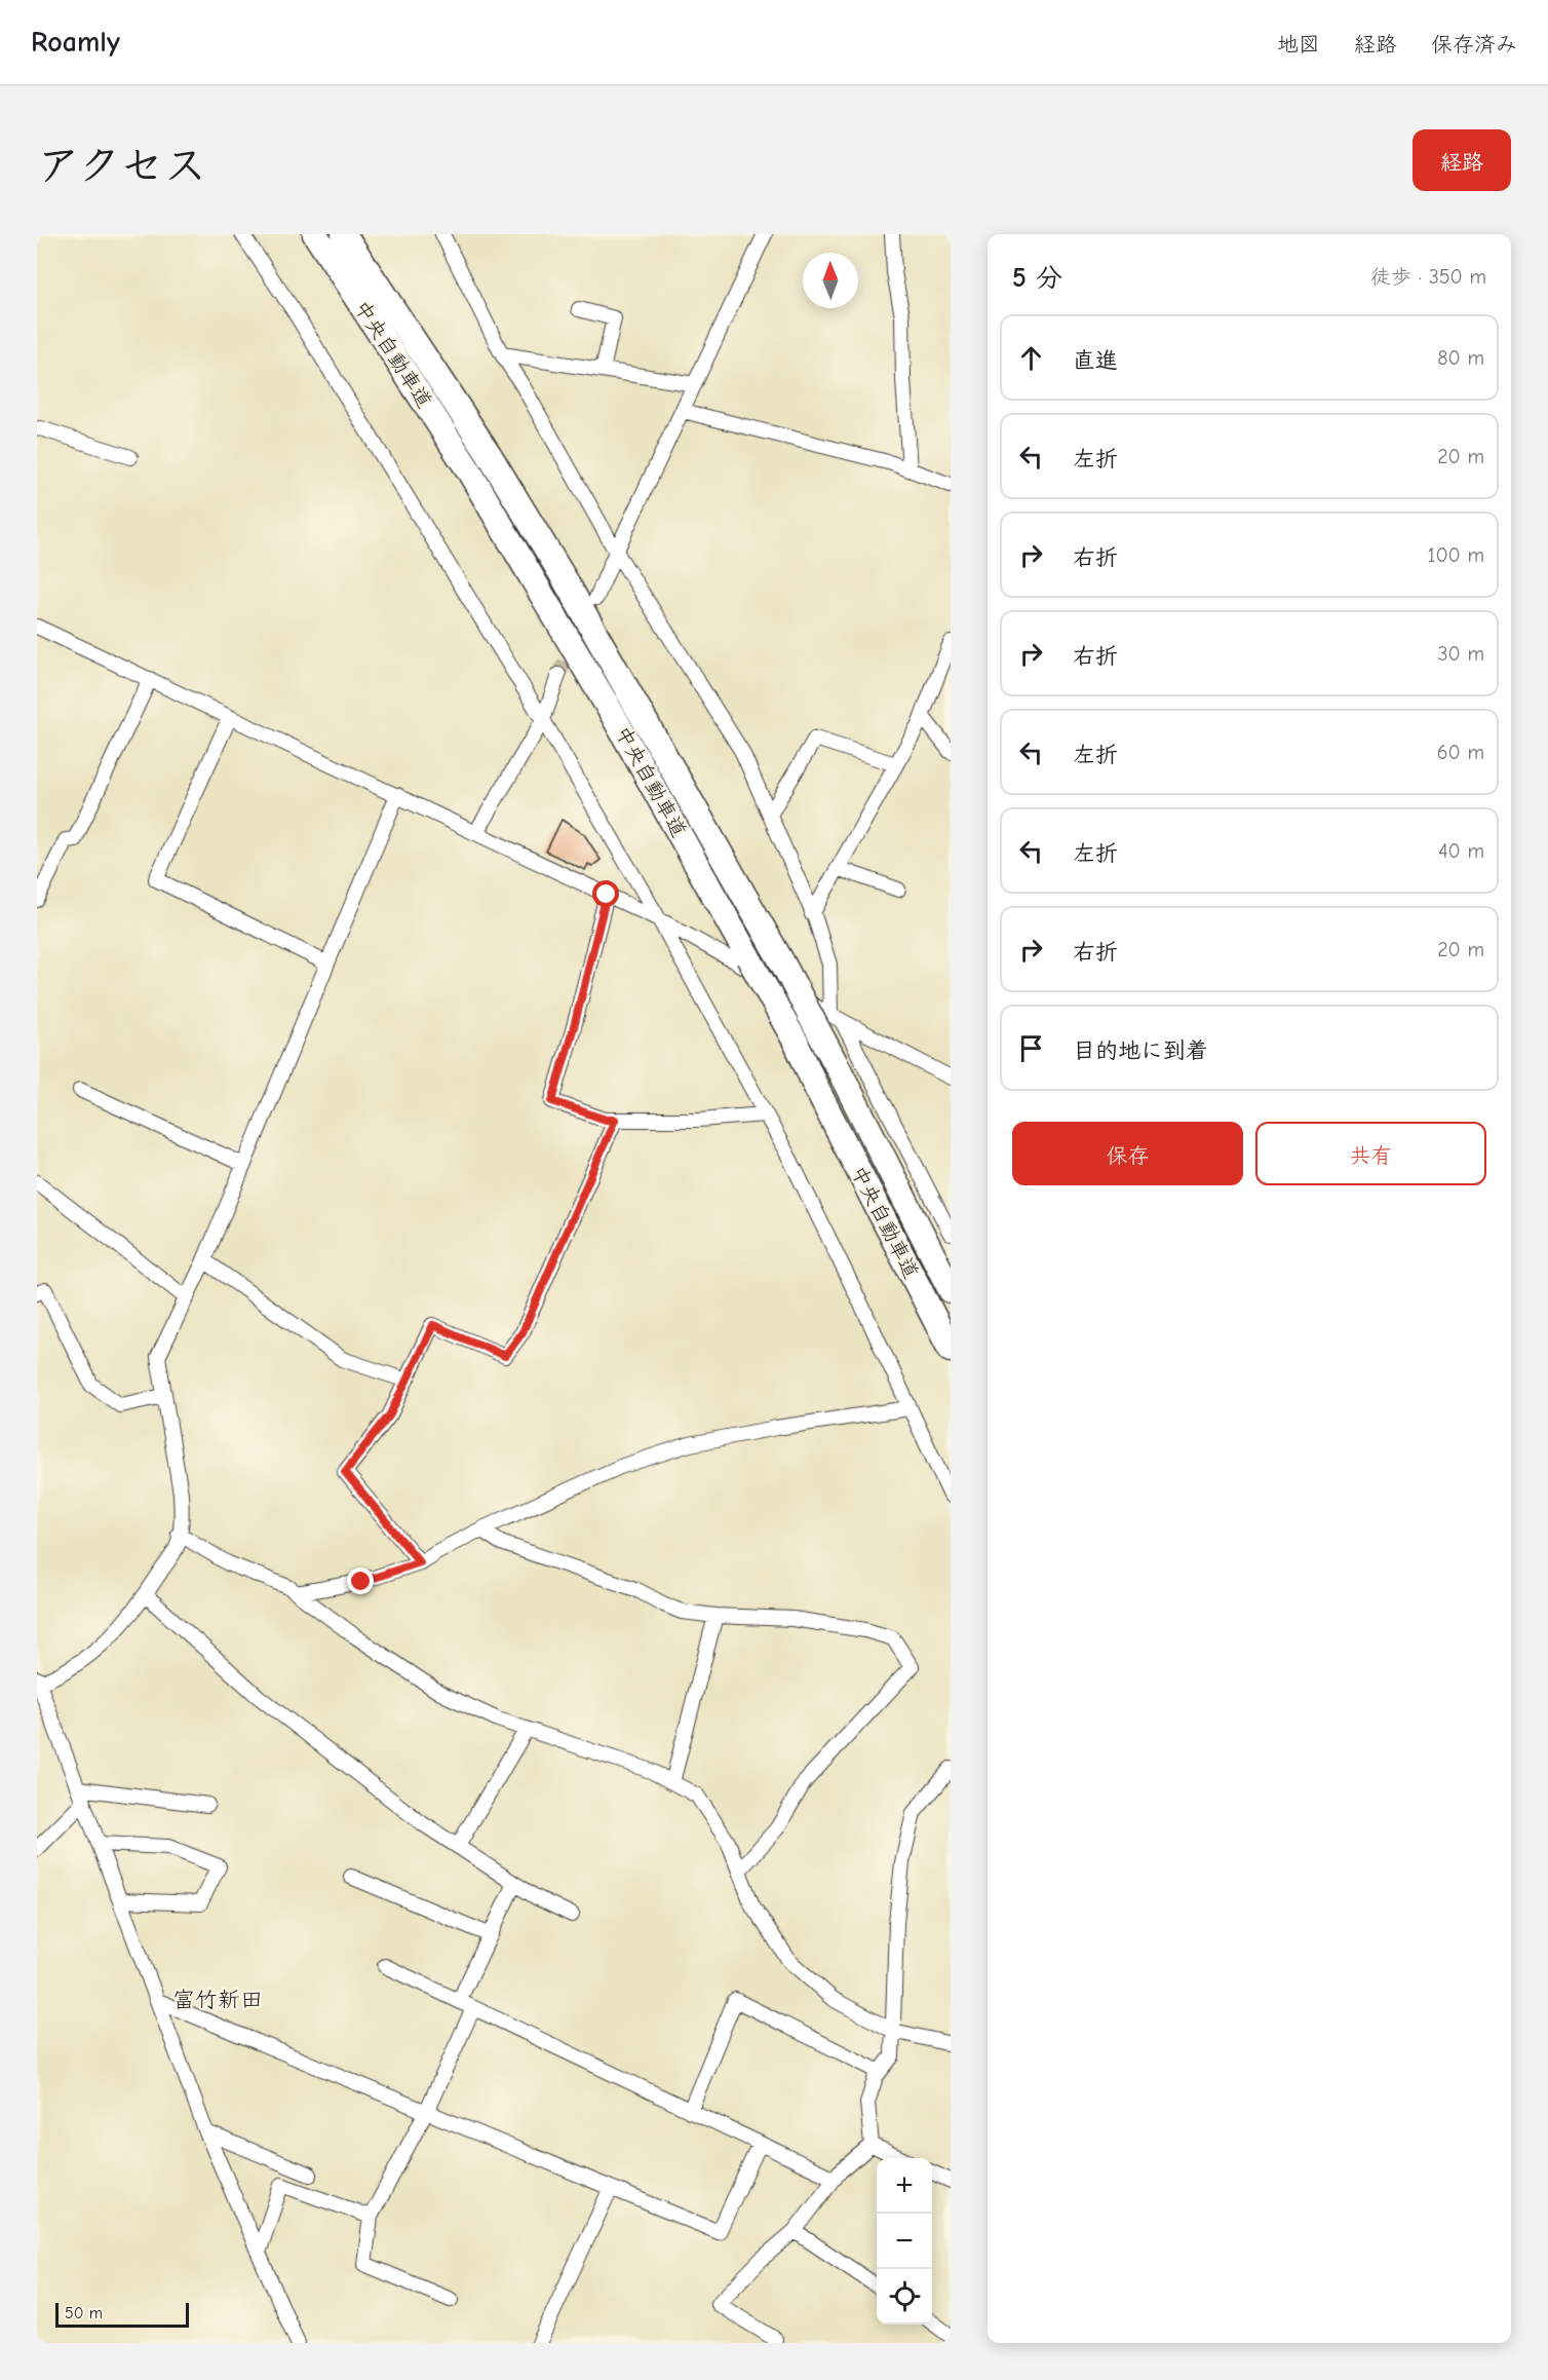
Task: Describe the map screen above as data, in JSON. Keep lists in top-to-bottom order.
{
  "streets": {
    "highway": ["中央自動車道"]
  },
  "districts": ["富竹新田"],
  "scale_bar": "50 m",
  "north": "top",
  "page": {
    "header": "Roamly",
    "nav": ["地図", "経路", "保存済み"],
    "title": "アクセス",
    "buttons": [
      "経路",
      ["保存", "共有"]
    ],
    "heading": ["5 分", "徒歩 · 350 m"],
    "list": [
      ["直進", "80 m"],
      ["左折", "20 m"],
      ["右折", "100 m"],
      ["右折", "30 m"],
      ["左折", "60 m"],
      ["左折", "40 m"],
      ["右折", "20 m"],
      "目的地に到着"
    ],
    "map_buttons": ["+", "−"],
    "scale": "50 m"
  }
}
